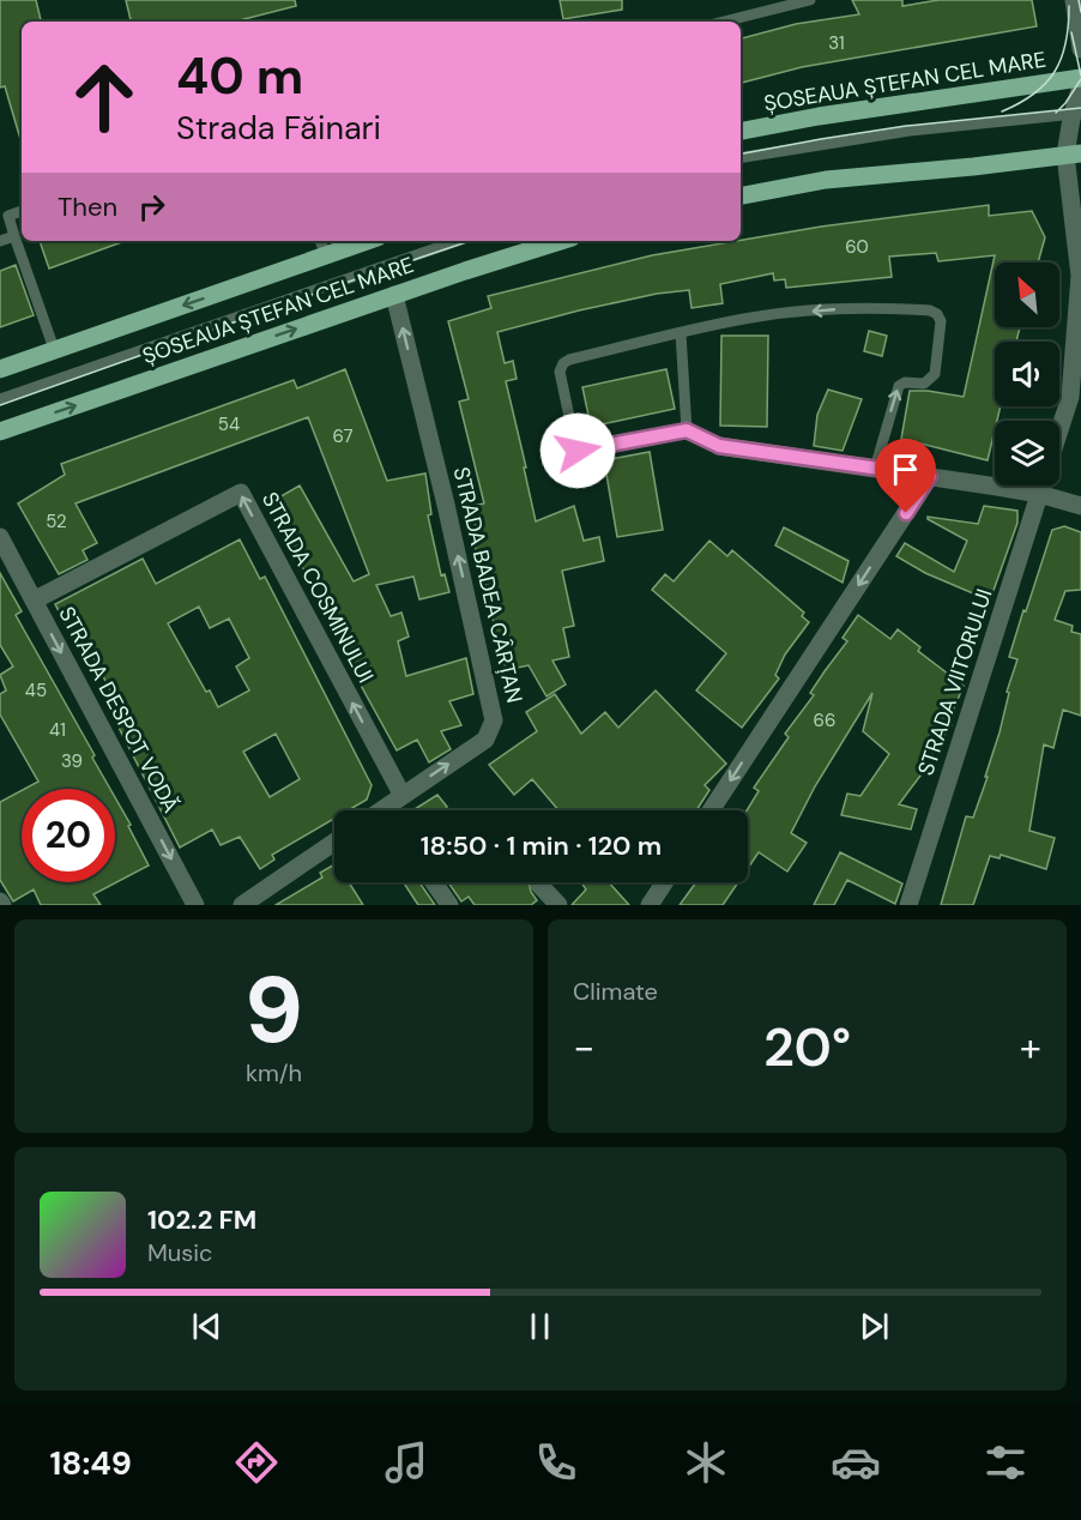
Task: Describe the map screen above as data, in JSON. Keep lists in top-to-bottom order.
{
  "streets": {
    "main road": ["ȘOSEAUA ȘTEFAN CEL MARE"],
    "street": [
      "STRADA BADEA CÂRȚAN",
      "STRADA COSMINULUI",
      "STRADA VIITORULUI",
      "STRADA DESPOT VODĂ"
    ]
  },
  "crossings": [
    ["ȘOSEAUA ȘTEFAN CEL MARE", "STRADA BADEA CÂRȚAN"],
    ["STRADA BADEA CÂRȚAN", "STRADA COSMINULUI"],
    ["STRADA COSMINULUI", "STRADA DESPOT VODĂ"]
  ],
  "one_way": ["STRADA BADEA CÂRȚAN", "STRADA DESPOT VODĂ"],
  "house_numbers": [
    "31",
    "60",
    "54",
    "67",
    "52",
    "45",
    "66",
    "41",
    "39"
  ],
  "north": "top left",
  "page": {
    "turn": ["40 m", "Strada Făinari"],
    "then": "Then",
    "limit": "20",
    "trip": "18:50 · 1 min · 120 m",
    "tile": [
      ["9", "km/h"],
      "Climate"
    ],
    "heat": ["−", "20°", "+"],
    "song": ["102.2 FM", "Music"],
    "tabs": "18:49"
  }
}
